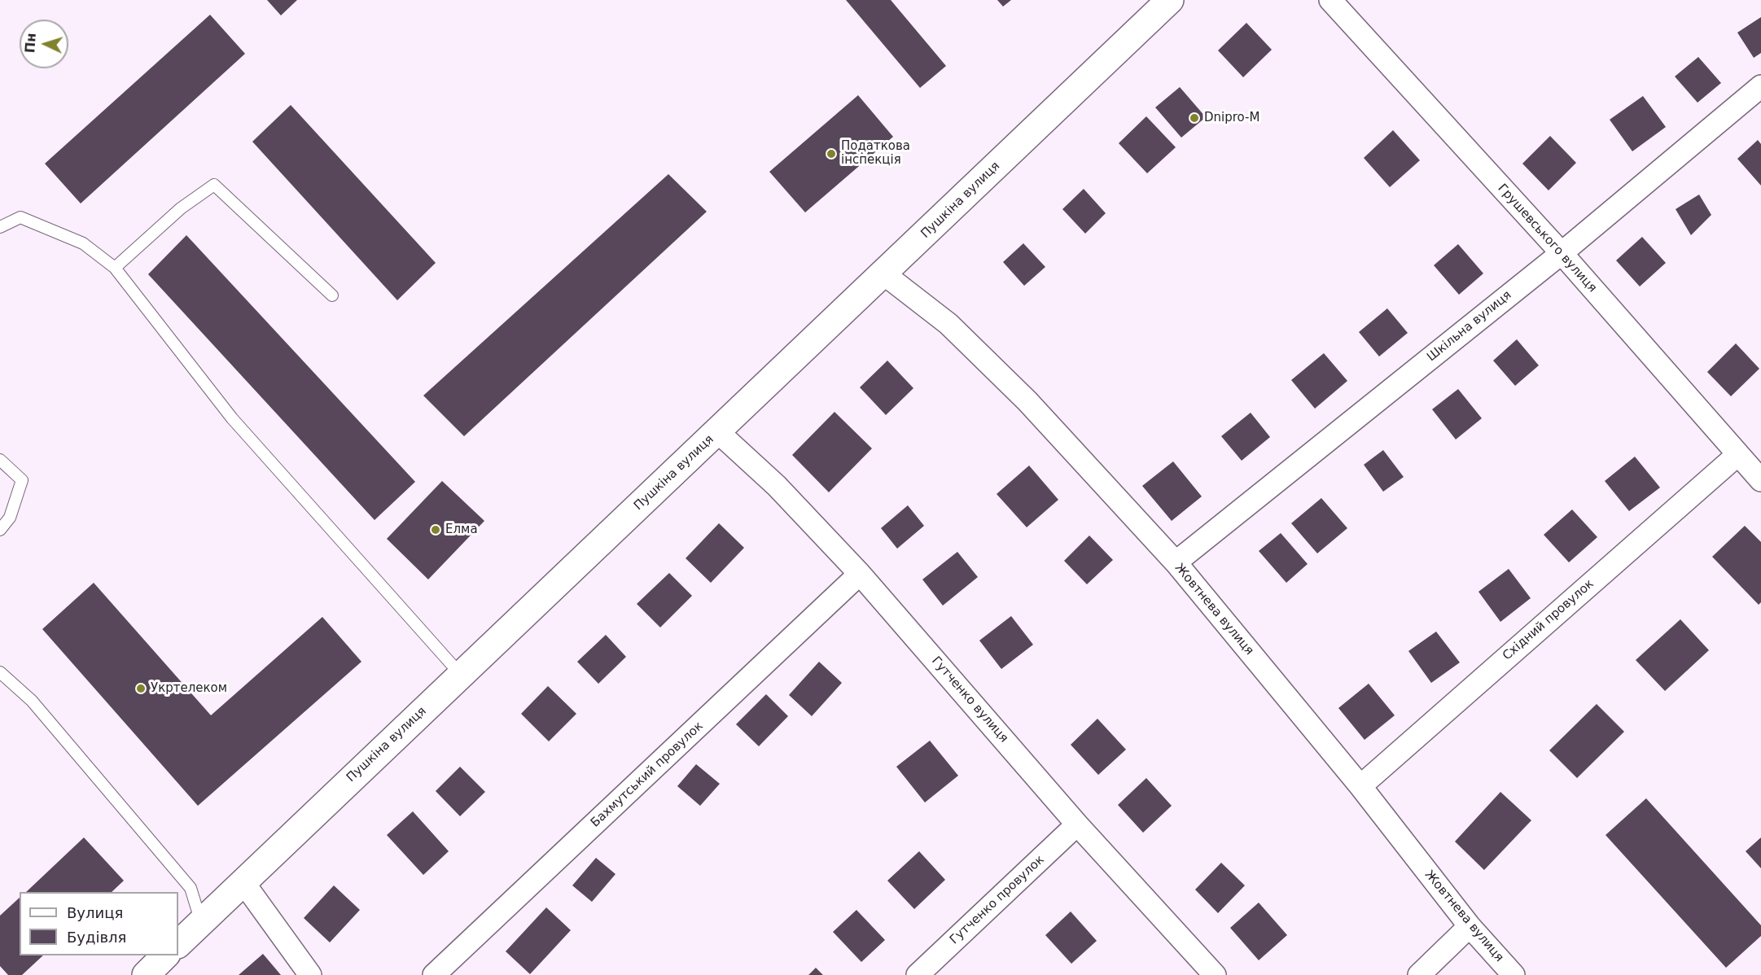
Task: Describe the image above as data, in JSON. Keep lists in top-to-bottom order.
{
  "streets": {
    "main road": ["Пушкіна вулиця"],
    "street": [
      "Грушевського вулиця",
      "Шкільна вулиця",
      "Жовтнева вулиця",
      "Східний провулок",
      "Гутченко вулиця",
      "Бахмутський провулок",
      "Гутченко провулок"
    ]
  },
  "crossings": [
    ["Пушкіна вулиця", "Жовтнева вулиця"],
    ["Пушкіна вулиця", "Гутченко вулиця"],
    ["Грушевського вулиця", "Шкільна вулиця"],
    ["Грушевського вулиця", "Східний провулок"],
    ["Шкільна вулиця", "Жовтнева вулиця"],
    ["Жовтнева вулиця", "Східний провулок"],
    ["Гутченко вулиця", "Бахмутський провулок"],
    ["Гутченко вулиця", "Гутченко провулок"]
  ],
  "places": [
    "Dnipro-M",
    "Податкова інспекція",
    "Елма",
    "Укртелеком"
  ],
  "legend": ["Вулиця", "Будівля"],
  "north": "left"
}
